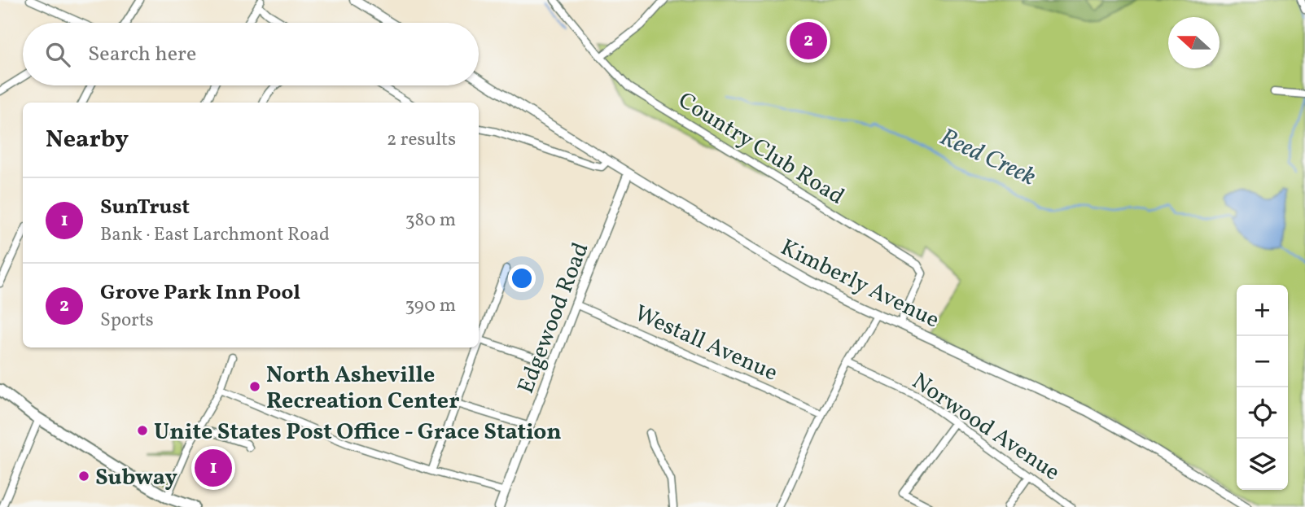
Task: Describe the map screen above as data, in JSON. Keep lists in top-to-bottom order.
{
  "streets": {
    "street": [
      "Country Club Road",
      "Kimberly Avenue",
      "Edgewood Road",
      "Westall Avenue",
      "Norwood Avenue"
    ]
  },
  "crossings": [
    ["Country Club Road", "Kimberly Avenue"],
    ["Kimberly Avenue", "Edgewood Road"],
    ["Edgewood Road", "Westall Avenue"]
  ],
  "water": ["Reed Creek"],
  "places": ["North Asheville Recreation Center", "Unite States Post Office - Grace Station", "Subway"],
  "north": "left",
  "page": {
    "pins": ["2", "1"],
    "search": "Search here",
    "heading": ["Nearby", "2 results"],
    "list": [
      {
        "mark": "1",
        "name": "SunTrust",
        "note": "Bank · East Larchmont Road",
        "value": "380 m"
      },
      {
        "mark": "2",
        "name": "Grove Park Inn Pool",
        "note": "Sports",
        "value": "390 m"
      }
    ],
    "map_buttons": ["+", "−"]
  }
}
